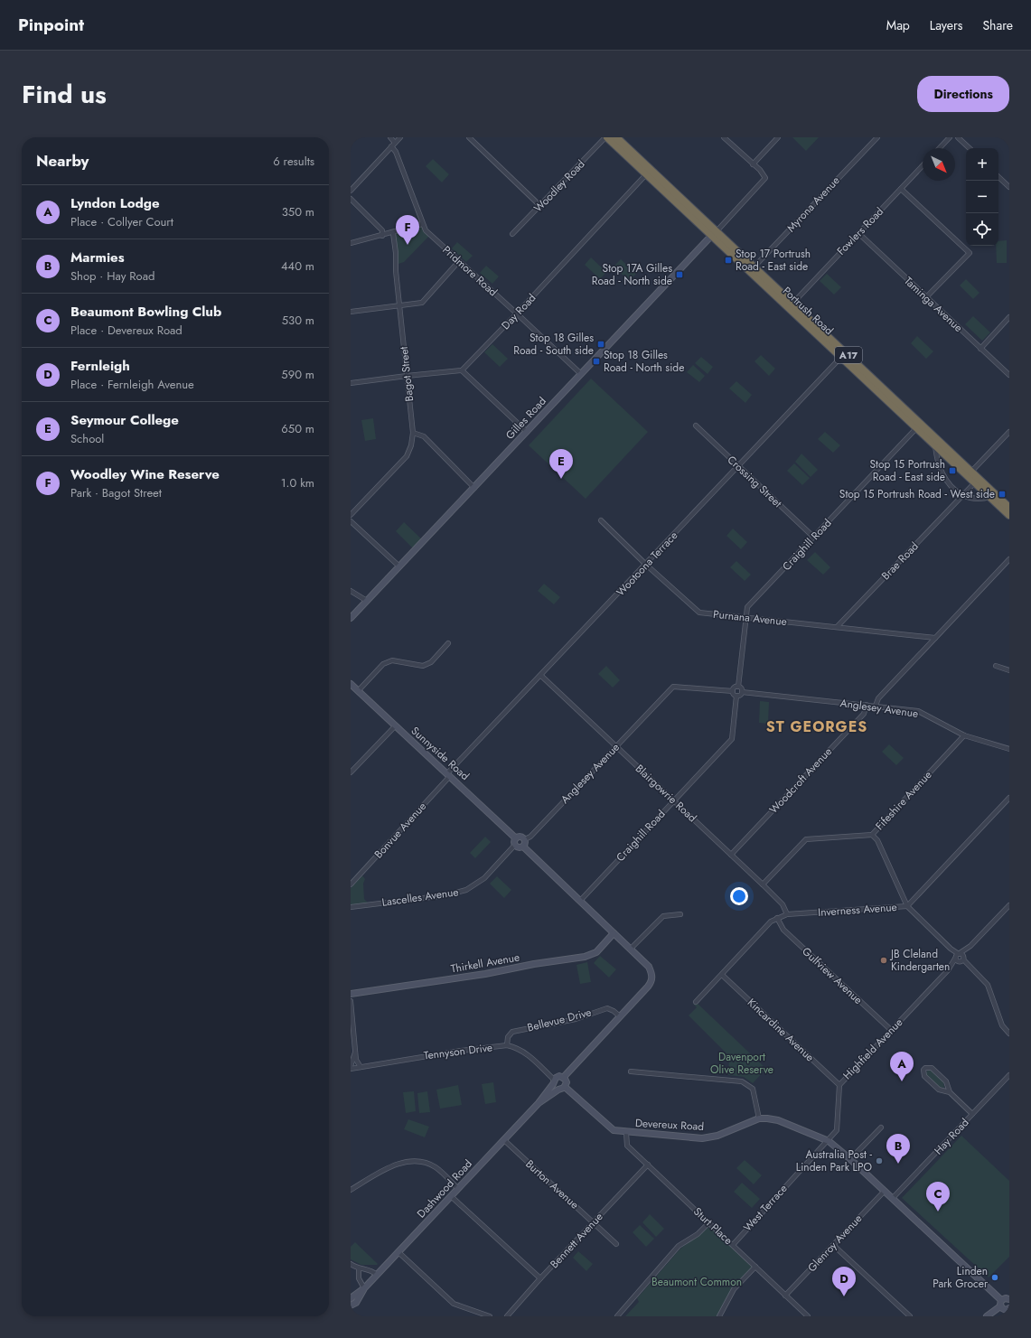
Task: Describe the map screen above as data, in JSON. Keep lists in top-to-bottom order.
{
  "streets": {
    "highway": ["Portrush Road", "A17"],
    "street": [
      "Woodley Road",
      "Myrona Avenue",
      "Fowlers Road",
      "Pridmore Road",
      "Taminga Avenue",
      "Day Road",
      "Bagot Street",
      "Gilles Road",
      "Crossing Street",
      "Craighill Road",
      "Brae Road",
      "Wootoona Terrace",
      "Purnana Avenue",
      "Anglesey Avenue",
      "Sunnyside Road",
      "Woodcroft Avenue",
      "Blairgowrie Road",
      "Fifeshire Avenue",
      "Bonvue Avenue",
      "Lascelles Avenue",
      "Inverness Avenue",
      "Thirkell Avenue",
      "Gulfview Avenue",
      "Bellevue Drive",
      "Kincardine Avenue",
      "Highfield Avenue",
      "Tennyson Drive",
      "Devereux Road",
      "Hay Road",
      "Burton Avenue",
      "Dashwood Road",
      "West Terrace",
      "Sturt Place",
      "Bennett Avenue",
      "Glenroy Avenue"
    ]
  },
  "crossings": [
    ["Woodley Road", "Portrush Road"],
    ["Myrona Avenue", "Portrush Road"],
    ["Fowlers Road", "Taminga Avenue"],
    ["Fowlers Road", "Portrush Road"],
    ["Pridmore Road", "Day Road"],
    ["Pridmore Road", "Gilles Road"],
    ["Portrush Road", "Day Road"],
    ["Portrush Road", "Gilles Road"],
    ["Portrush Road", "Craighill Road"],
    ["Portrush Road", "Brae Road"],
    ["Portrush Road", "Wootoona Terrace"],
    ["Crossing Street", "Craighill Road"],
    ["Crossing Street", "Wootoona Terrace"],
    ["Craighill Road", "Purnana Avenue"],
    ["Craighill Road", "Anglesey Avenue"],
    ["Craighill Road", "Blairgowrie Road"],
    ["Brae Road", "Purnana Avenue"],
    ["Wootoona Terrace", "Purnana Avenue"],
    ["Wootoona Terrace", "Sunnyside Road"],
    ["Wootoona Terrace", "Blairgowrie Road"],
    ["Wootoona Terrace", "Bonvue Avenue"],
    ["Anglesey Avenue", "Sunnyside Road"],
    ["Anglesey Avenue", "Woodcroft Avenue"],
    ["Anglesey Avenue", "Blairgowrie Road"],
    ["Anglesey Avenue", "Fifeshire Avenue"],
    ["Anglesey Avenue", "Lascelles Avenue"],
    ["Sunnyside Road", "Bonvue Avenue"],
    ["Sunnyside Road", "Lascelles Avenue"],
    ["Woodcroft Avenue", "Blairgowrie Road"],
    ["Blairgowrie Road", "Fifeshire Avenue"],
    ["Blairgowrie Road", "Inverness Avenue"],
    ["Inverness Avenue", "Gulfview Avenue"],
    ["Inverness Avenue", "Kincardine Avenue"],
    ["Gulfview Avenue", "Highfield Avenue"],
    ["Bellevue Drive", "Tennyson Drive"],
    ["Kincardine Avenue", "Highfield Avenue"],
    ["Highfield Avenue", "Devereux Road"],
    ["Highfield Avenue", "West Terrace"],
    ["Tennyson Drive", "Devereux Road"],
    ["Devereux Road", "Hay Road"],
    ["Devereux Road", "West Terrace"],
    ["Devereux Road", "Sturt Place"],
    ["Devereux Road", "Glenroy Avenue"],
    ["Burton Avenue", "Dashwood Road"],
    ["Burton Avenue", "Bennett Avenue"],
    ["West Terrace", "Sturt Place"],
    ["Sturt Place", "Bennett Avenue"],
    ["Sturt Place", "Glenroy Avenue"]
  ],
  "districts": ["ST GEORGES"],
  "parks": ["Davenport Olive Reserve", "Beaumont Common"],
  "places": {
    "transit": [
      "Stop 17 Portrush Road - East side",
      "Stop 17A Gilles Road - North side",
      "Stop 18 Gilles Road - South side",
      "Stop 18 Gilles Road - North side",
      "Stop 15 Portrush Road - East side",
      "Stop 15 Portrush Road - West side"
    ],
    "other": ["JB Cleland Kindergarten", "Australia Post - Linden Park LPO", "Linden Park Grocer"]
  },
  "north": "bottom right",
  "page": {
    "header": "Pinpoint",
    "nav": ["Map", "Layers", "Share"],
    "title": "Find us",
    "buttons": "Directions",
    "heading": ["Nearby", "6 results"],
    "map_buttons": ["+", "−"],
    "list": [
      {
        "mark": "A",
        "name": "Lyndon Lodge",
        "note": "Place · Collyer Court",
        "value": "350 m"
      },
      {
        "mark": "B",
        "name": "Marmies",
        "note": "Shop · Hay Road",
        "value": "440 m"
      },
      {
        "mark": "C",
        "name": "Beaumont Bowling Club",
        "note": "Place · Devereux Road",
        "value": "530 m"
      },
      {
        "mark": "D",
        "name": "Fernleigh",
        "note": "Place · Fernleigh Avenue",
        "value": "590 m"
      },
      {
        "mark": "E",
        "name": "Seymour College",
        "note": "School",
        "value": "650 m"
      },
      {
        "mark": "F",
        "name": "Woodley Wine Reserve",
        "note": "Park · Bagot Street",
        "value": "1.0 km"
      }
    ],
    "pins": [
      "F",
      "E",
      "A",
      "B",
      "C",
      "D"
    ]
  }
}
